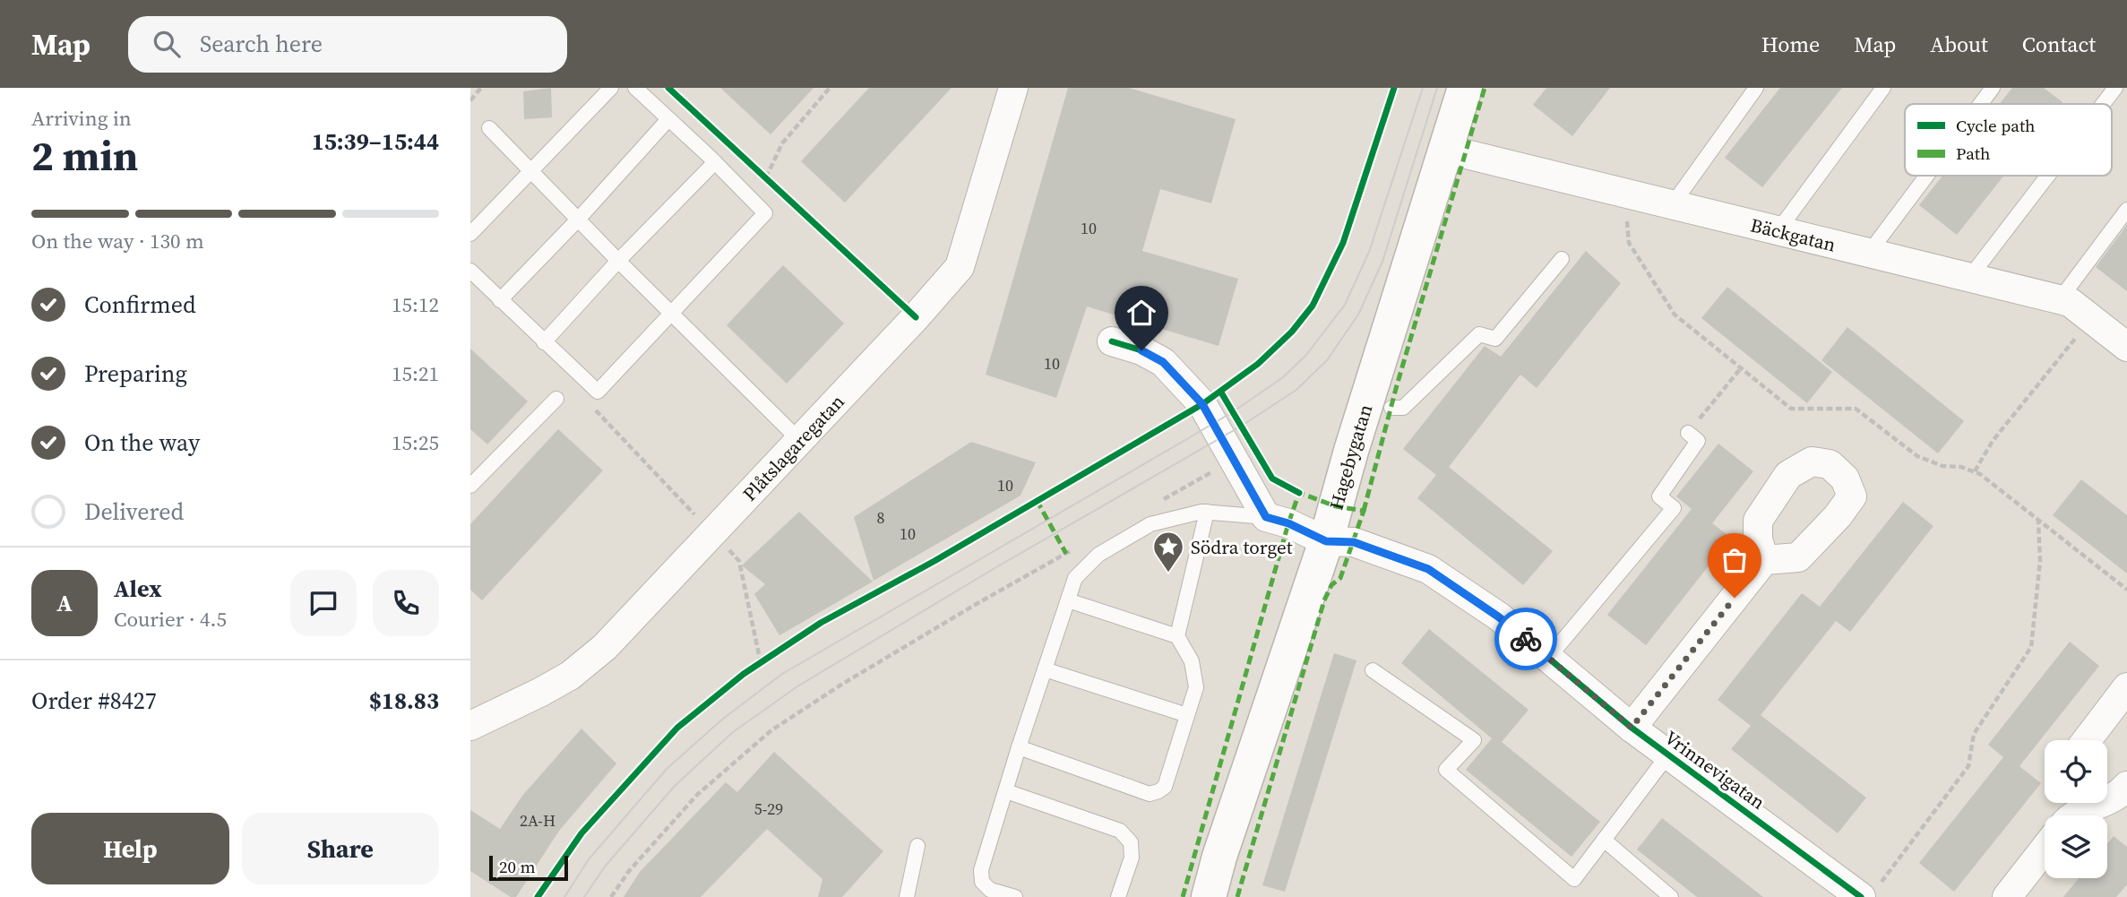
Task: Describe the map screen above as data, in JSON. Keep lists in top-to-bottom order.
{
  "streets": {
    "street": [
      "Bäckgatan",
      "Plåtslagaregatan",
      "Hagebygatan",
      "Vrinnevigatan"
    ]
  },
  "crossings": [
    ["Bäckgatan", "Hagebygatan"],
    ["Hagebygatan", "Vrinnevigatan"]
  ],
  "places": {
    "place": ["Södra torget"]
  },
  "house_numbers": [
    "10",
    "10",
    "10",
    "8",
    "10",
    "5-29",
    "2A-H"
  ],
  "legend": ["Cycle path", "Path"],
  "scale_bar": "20 m",
  "page": {
    "header": "Map",
    "search": "Search here",
    "nav": [
      "Home",
      "Map",
      "About",
      "Contact"
    ],
    "heading": ["2 min", "Arriving in", "15:39–15:44"],
    "panel": [
      "Alex",
      "Courier · 4.5",
      "Order #8427",
      "$18.83"
    ],
    "bar": "On the way · 130 m",
    "list": [
      ["Confirmed", "15:12"],
      ["Preparing", "15:21"],
      ["On the way", "15:25"],
      "Delivered"
    ],
    "round": "A",
    "buttons": ["Help", "Share"],
    "scale": "20 m"
  }
}
